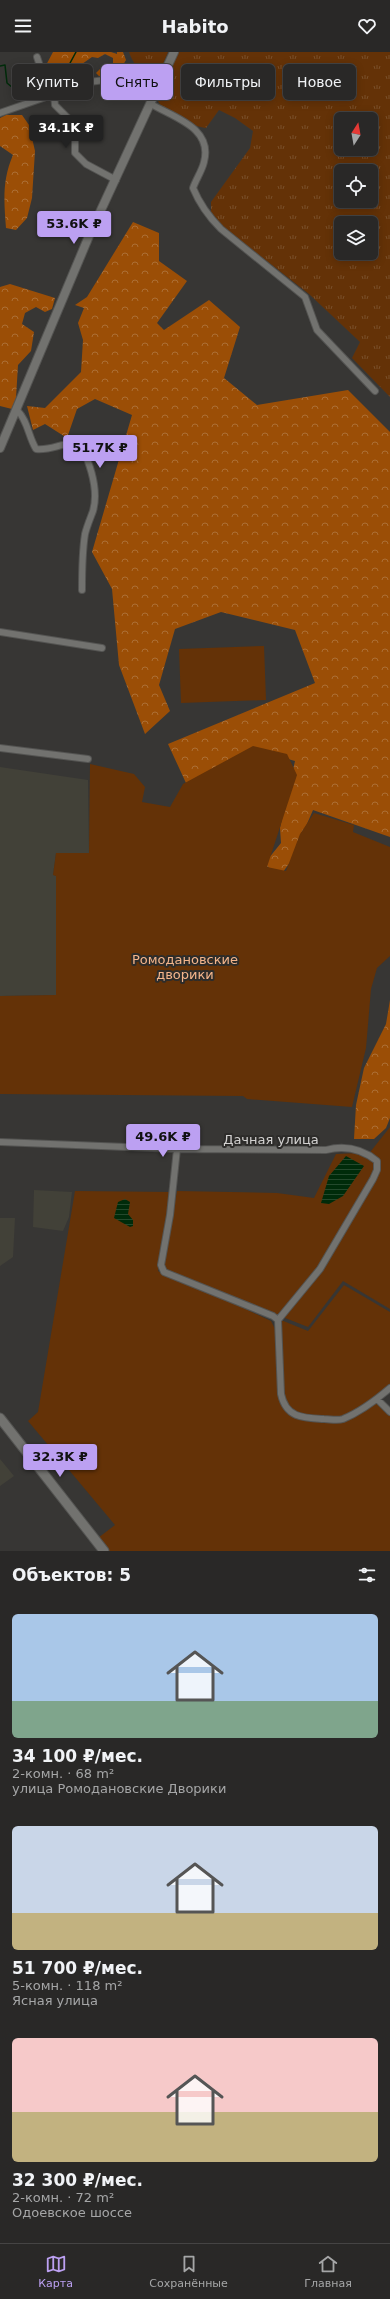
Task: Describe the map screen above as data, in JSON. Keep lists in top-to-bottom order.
{
  "streets": {
    "street": ["Дачная улица"]
  },
  "parks": ["Ромодановские дворики"],
  "north": "top",
  "page": {
    "header": "Habito",
    "chip": [
      "Купить",
      "Снять",
      "Фильтры",
      "Новое"
    ],
    "price": [
      "34.1K ₽",
      "53.6K ₽",
      "51.7K ₽",
      "49.6K ₽",
      "32.3K ₽"
    ],
    "heading": "Объектов: 5",
    "list": [
      {
        "name": "34 100 ₽/мес.",
        "note": "2-комн. · 68 m² · улица Ромодановские Дворики"
      },
      {
        "name": "51 700 ₽/мес.",
        "note": "5-комн. · 118 m² · Ясная улица"
      },
      {
        "name": "32 300 ₽/мес.",
        "note": "2-комн. · 72 m² · Одоевское шоссе"
      }
    ],
    "tabs": ["Карта", "Сохранённые", "Главная"]
  }
}
